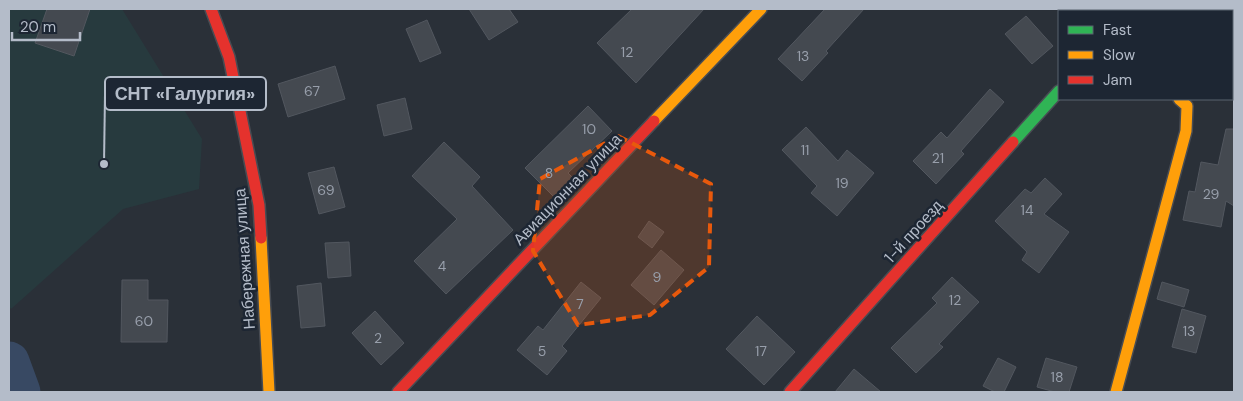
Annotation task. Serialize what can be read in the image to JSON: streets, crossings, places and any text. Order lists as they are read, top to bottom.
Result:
{
  "streets": {
    "street": ["Авиационная улица", "1-й проезд", "Набережная улица"]
  },
  "places": ["СНТ «Галургия»"],
  "house_numbers": [
    "12",
    "13",
    "67",
    "10",
    "11",
    "21",
    "8",
    "19",
    "69",
    "29",
    "14",
    "4",
    "9",
    "12",
    "7",
    "60",
    "13",
    "2",
    "5",
    "17",
    "18"
  ],
  "legend": ["Fast", "Slow", "Jam"],
  "scale_bar": "20 m"
}
